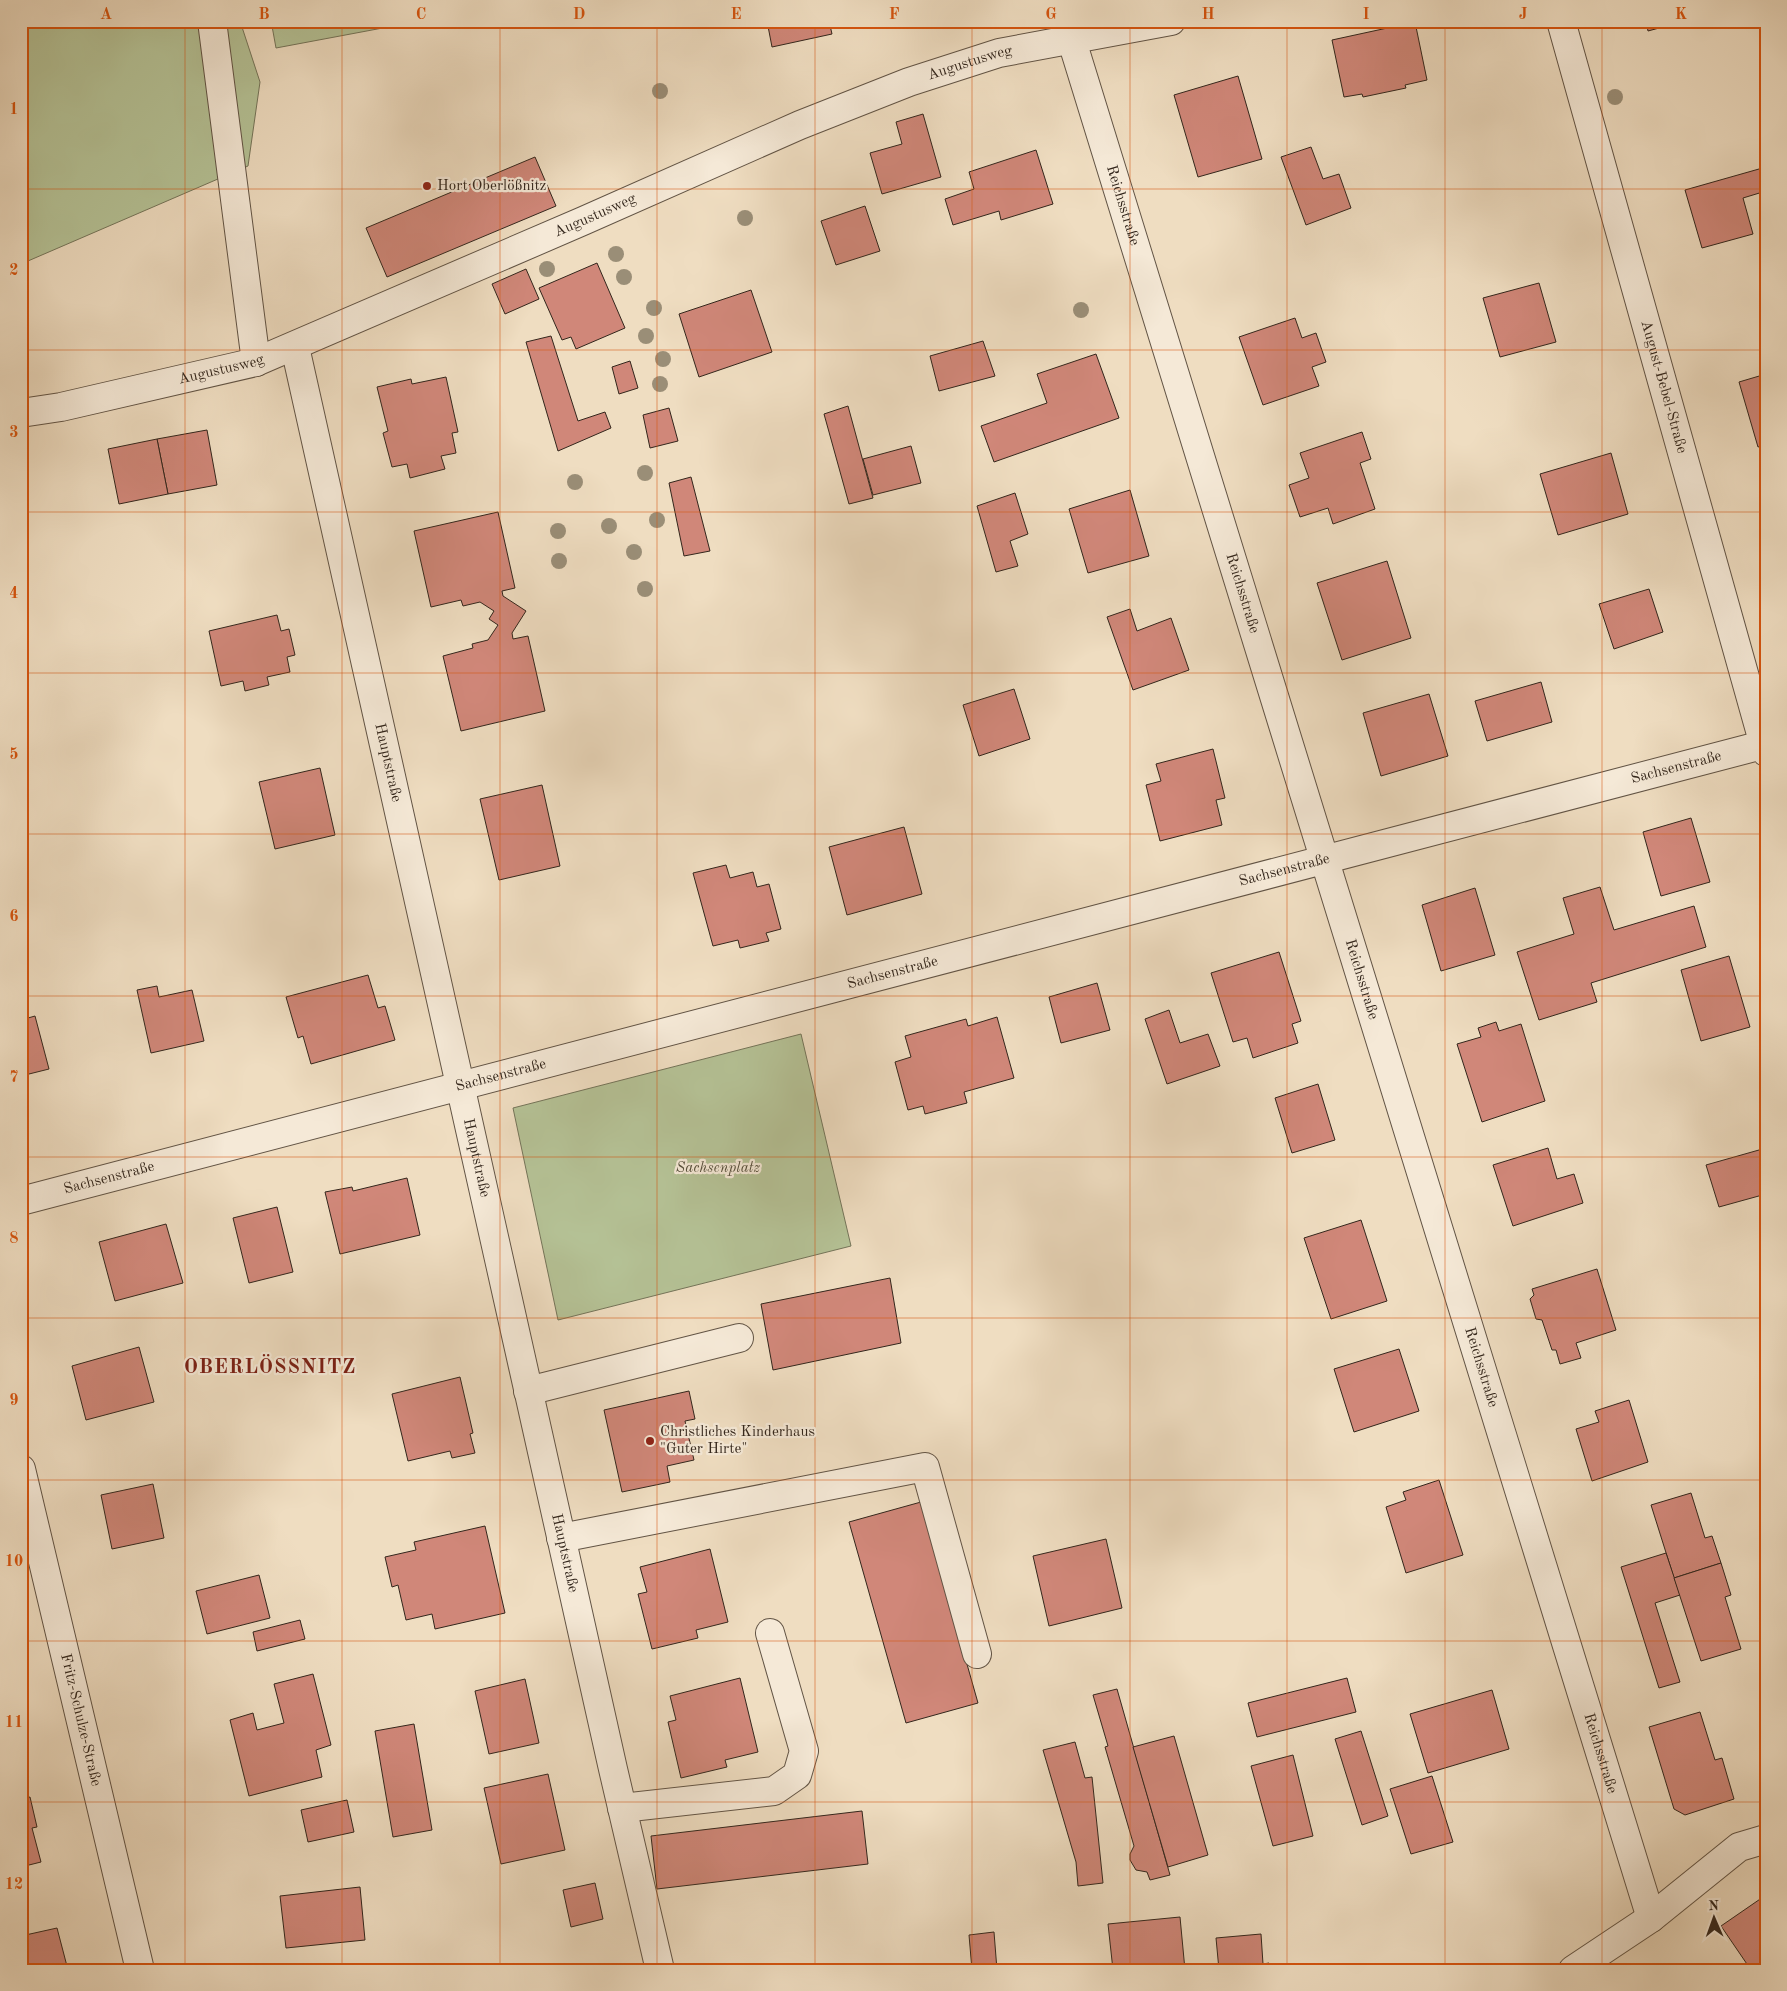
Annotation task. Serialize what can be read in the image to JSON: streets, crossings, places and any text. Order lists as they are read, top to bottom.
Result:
{
  "streets": {
    "street": [
      "Augustusweg",
      "Reichsstraße",
      "August-Bebel-Straße",
      "Hauptstraße",
      "Sachsenstraße",
      "Fritz-Schulze-Straße"
    ]
  },
  "crossings": [
    ["Augustusweg", "Reichsstraße"],
    ["Augustusweg", "Hauptstraße"],
    ["Reichsstraße", "Sachsenstraße"],
    ["August-Bebel-Straße", "Sachsenstraße"],
    ["Hauptstraße", "Sachsenstraße"]
  ],
  "districts": ["OBERLÖSSNITZ"],
  "parks": ["Sachsenplatz"],
  "places": ["Hort Oberlößnitz", "Christliches Kinderhaus \"Guter Hirte\""],
  "north": "top",
  "grid": {
    "columns": [
      "A",
      "B",
      "C",
      "D",
      "E",
      "F",
      "G",
      "H",
      "I",
      "J",
      "K"
    ],
    "rows": [
      "1",
      "2",
      "3",
      "4",
      "5",
      "6",
      "7",
      "8",
      "9",
      "10",
      "11",
      "12"
    ]
  }
}
